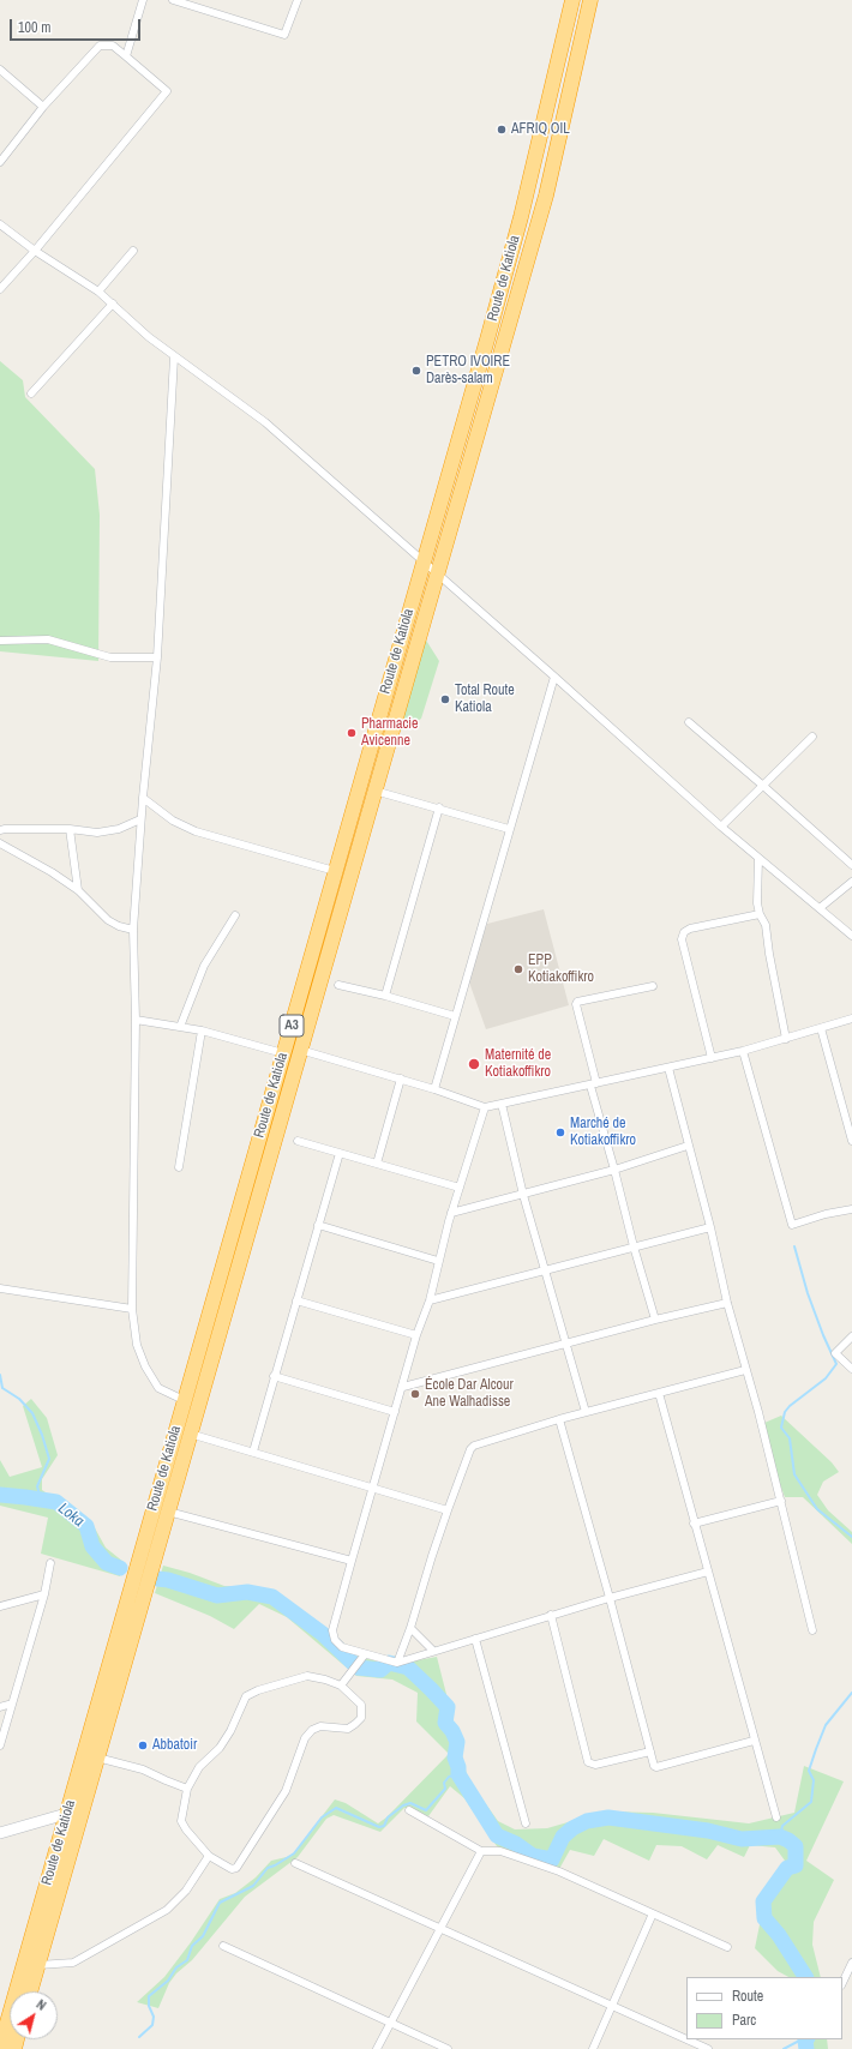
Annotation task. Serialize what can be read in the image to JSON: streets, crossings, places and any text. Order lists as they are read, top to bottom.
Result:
{
  "streets": {
    "highway": ["Route de Katiola", "A3"]
  },
  "water": ["Loka"],
  "places": [
    "AFRIQ OIL",
    "PETRO IVOIRE Darès-salam",
    "Total Route Katiola",
    "Pharmacie Avicenne",
    "EPP Kotiakoffikro",
    "Maternité de Kotiakoffikro",
    "Marché de Kotiakoffikro",
    "École Dar Alcour Ane Walhadisse",
    "Abbatoir"
  ],
  "legend": ["Route", "Parc"],
  "scale_bar": "100 m",
  "north": "top right"
}
